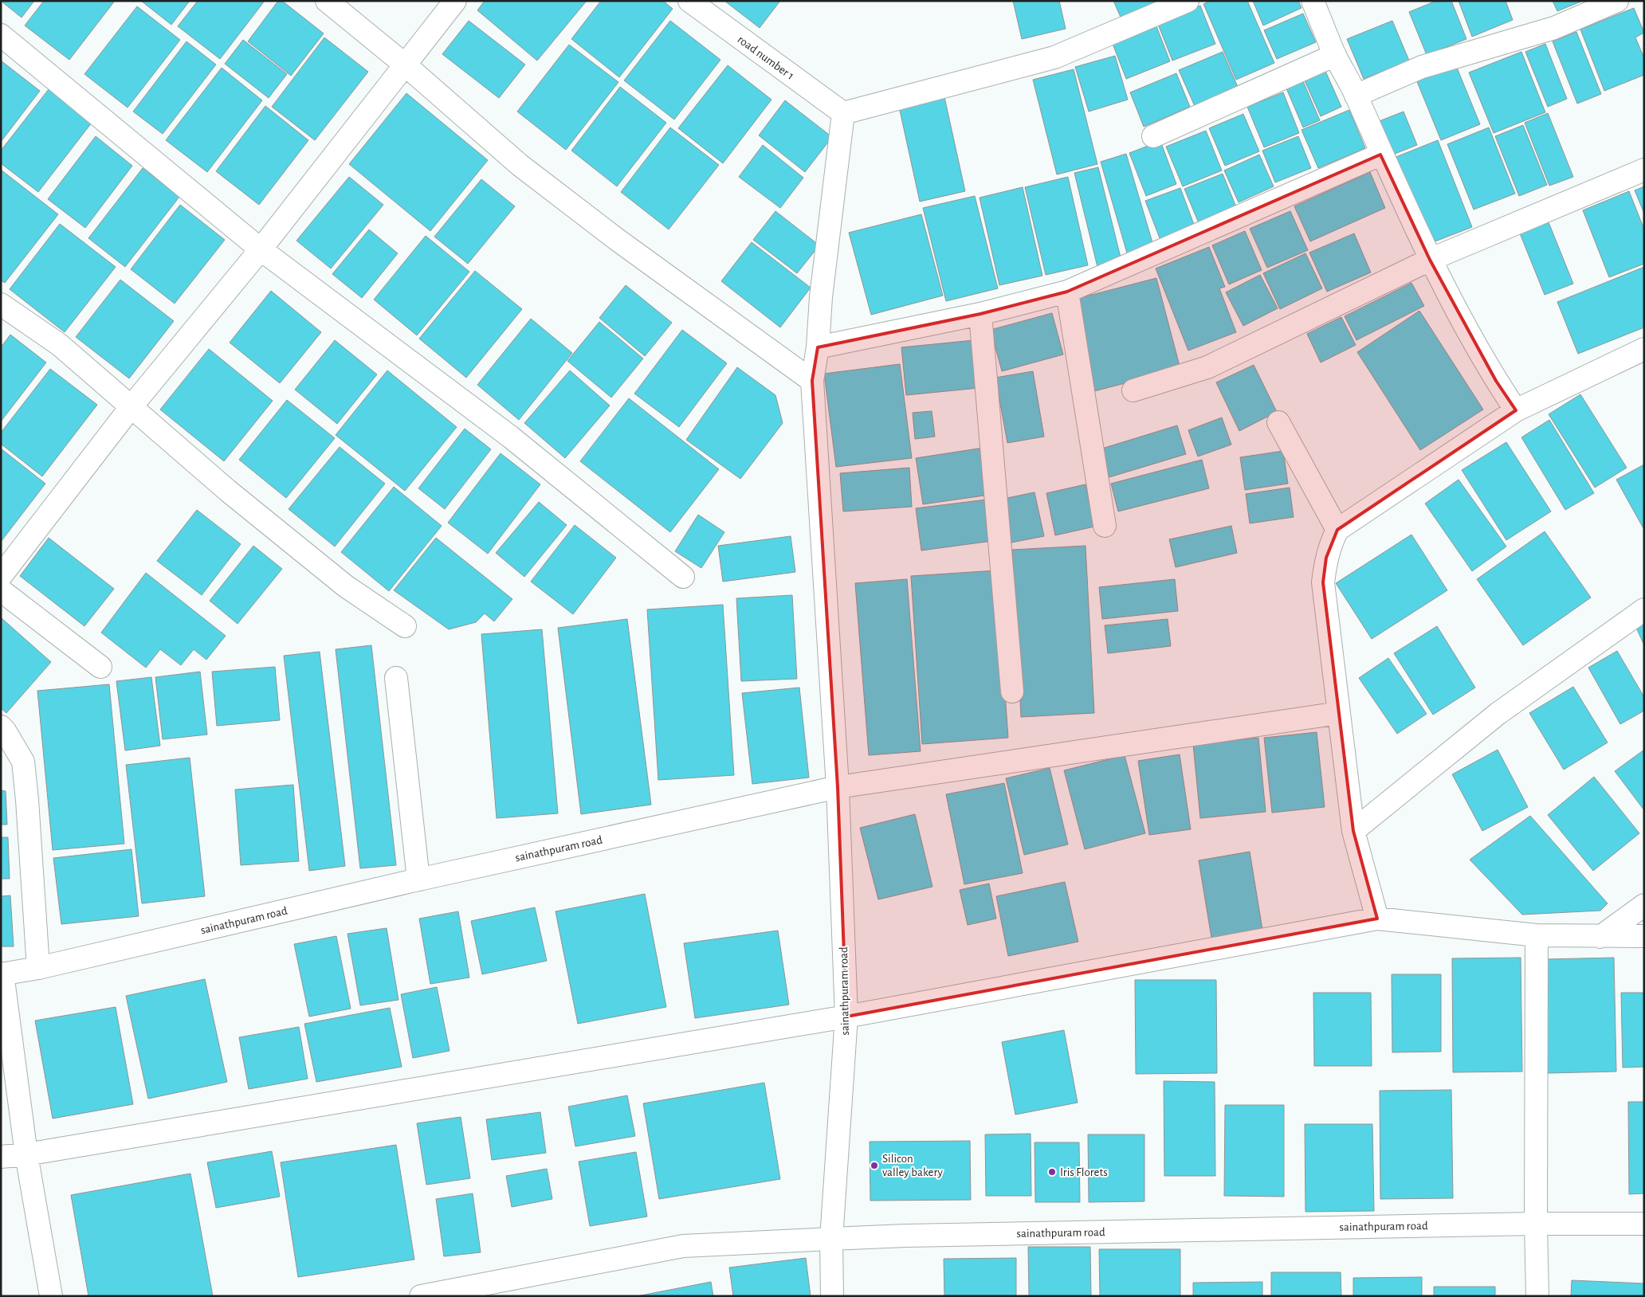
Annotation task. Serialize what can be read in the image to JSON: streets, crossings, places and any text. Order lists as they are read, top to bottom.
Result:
{
  "streets": {
    "street": ["road number 1", "sainathpuram road"]
  },
  "places": ["Silicon valley bakery", "Iris Florets"]
}
